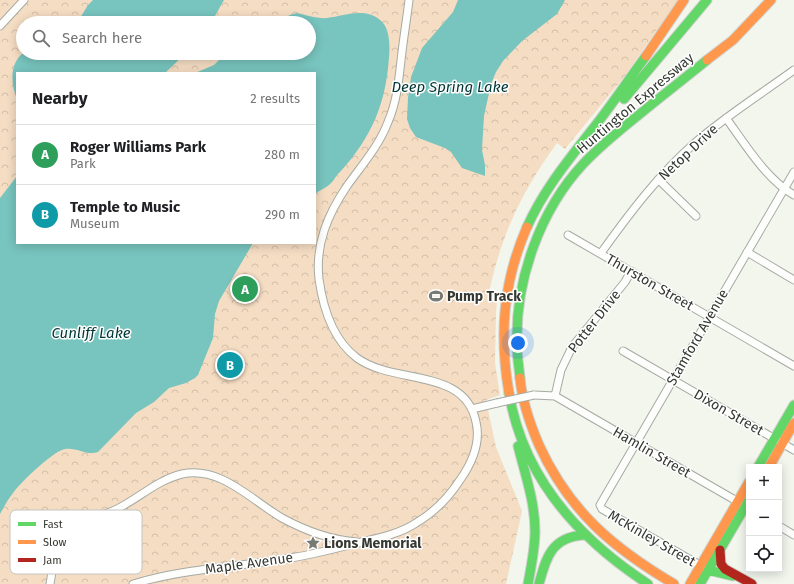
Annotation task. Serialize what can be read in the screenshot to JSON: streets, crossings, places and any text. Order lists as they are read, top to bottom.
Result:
{
  "streets": {
    "main road": ["Huntington Expressway"],
    "street": [
      "Netop Drive",
      "Thurston Street",
      "Potter Drive",
      "Stamford Avenue",
      "Dixon Street",
      "Hamlin Street",
      "McKinley Street",
      "Maple Avenue"
    ]
  },
  "crossings": [
    ["Netop Drive", "Thurston Street"],
    ["Thurston Street", "Potter Drive"],
    ["Thurston Street", "Stamford Avenue"],
    ["Potter Drive", "Hamlin Street"],
    ["Stamford Avenue", "Dixon Street"],
    ["Stamford Avenue", "Hamlin Street"],
    ["Stamford Avenue", "McKinley Street"]
  ],
  "water": ["Deep Spring Lake", "Cunliff Lake"],
  "places": {
    "sports": ["Pump Track"],
    "place": ["Lions Memorial"]
  },
  "legend": ["Fast", "Slow", "Jam"],
  "page": {
    "search": "Search here",
    "heading": ["Nearby", "2 results"],
    "list": [
      {
        "mark": "A",
        "name": "Roger Williams Park",
        "note": "Park",
        "value": "280 m"
      },
      {
        "mark": "B",
        "name": "Temple to Music",
        "note": "Museum",
        "value": "290 m"
      }
    ],
    "pins": ["A", "B"],
    "map_buttons": ["+", "−"]
  }
}
